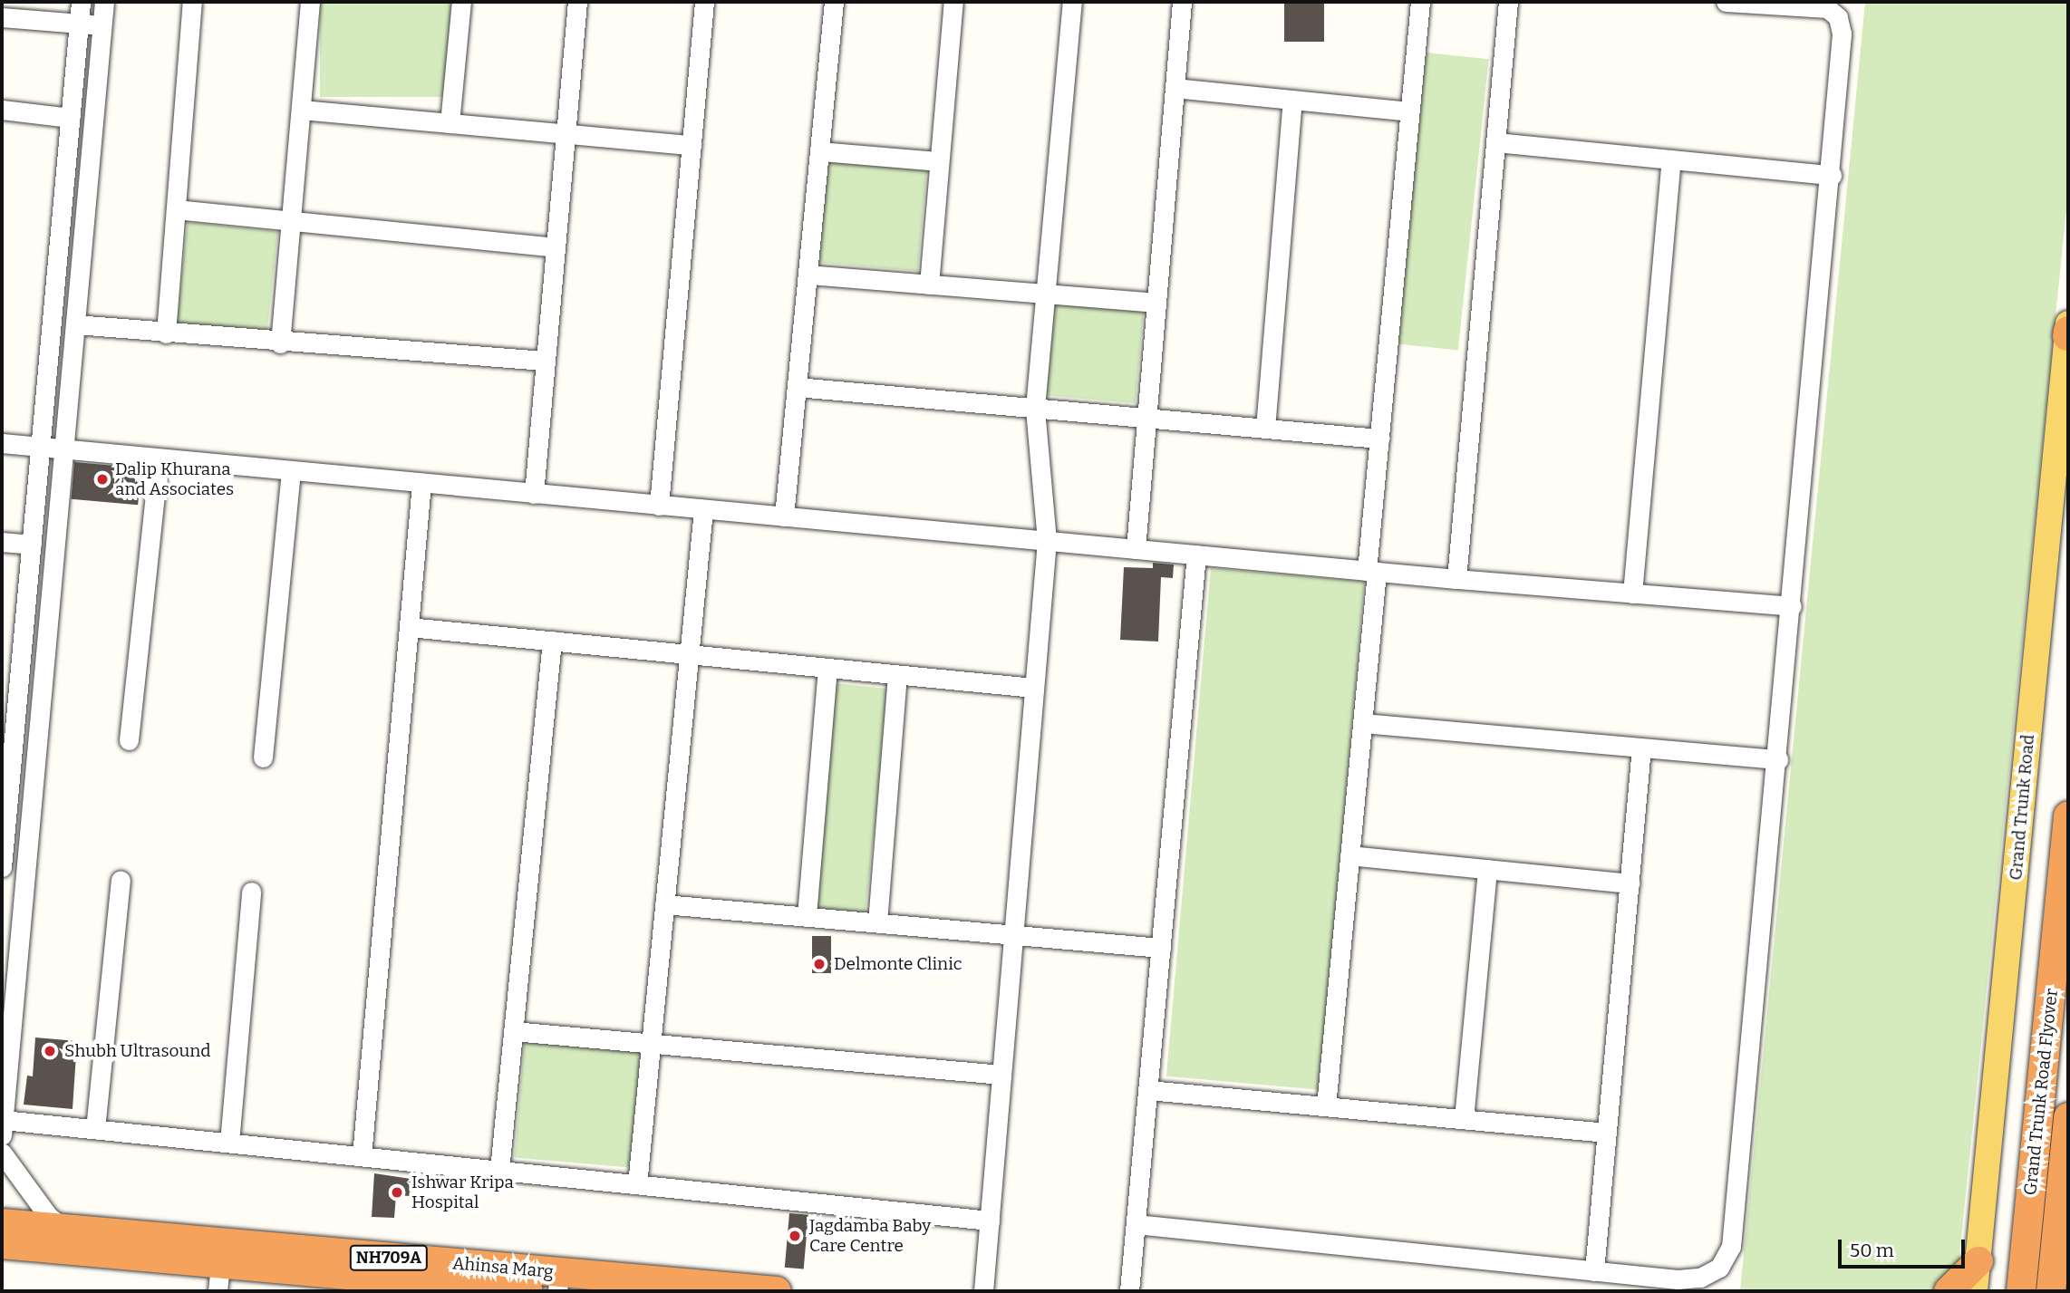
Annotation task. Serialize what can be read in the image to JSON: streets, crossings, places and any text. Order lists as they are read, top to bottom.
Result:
{
  "streets": {
    "highway": ["Grand Trunk Road Flyover", "NH709A", "Ahinsa Marg"],
    "main road": ["Grand Trunk Road"]
  },
  "places": [
    "Dalip Khurana and Associates",
    "Delmonte Clinic",
    "Shubh Ultrasound",
    "Ishwar Kripa Hospital",
    "Jagdamba Baby Care Centre"
  ],
  "scale_bar": "50 m"
}
